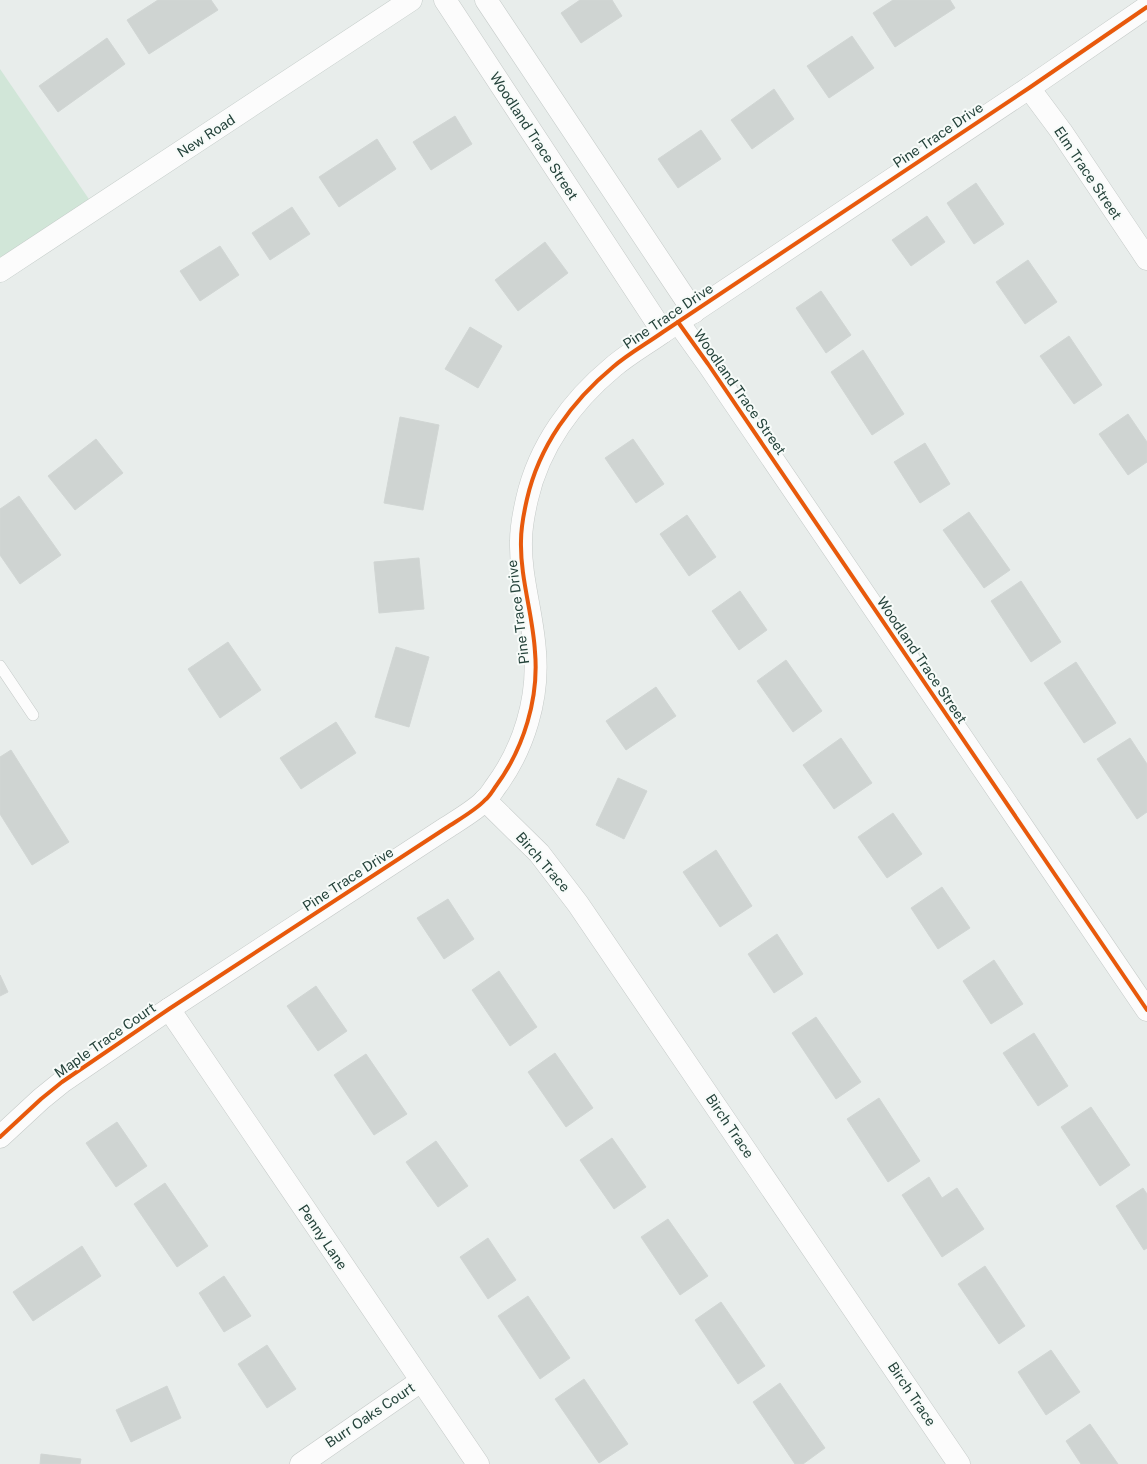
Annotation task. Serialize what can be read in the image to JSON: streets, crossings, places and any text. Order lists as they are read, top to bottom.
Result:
{
  "streets": {
    "street": [
      "Pine Trace Drive",
      "New Road",
      "Woodland Trace Street",
      "Elm Trace Street",
      "Birch Trace",
      "Maple Trace Court",
      "Penny Lane",
      "Burr Oaks Court"
    ]
  },
  "crossings": [
    ["Pine Trace Drive", "Woodland Trace Street"],
    ["Pine Trace Drive", "Elm Trace Street"],
    ["Pine Trace Drive", "Birch Trace"],
    ["Pine Trace Drive", "Maple Trace Court"],
    ["Pine Trace Drive", "Penny Lane"],
    ["Maple Trace Court", "Penny Lane"],
    ["Penny Lane", "Burr Oaks Court"]
  ]
}
